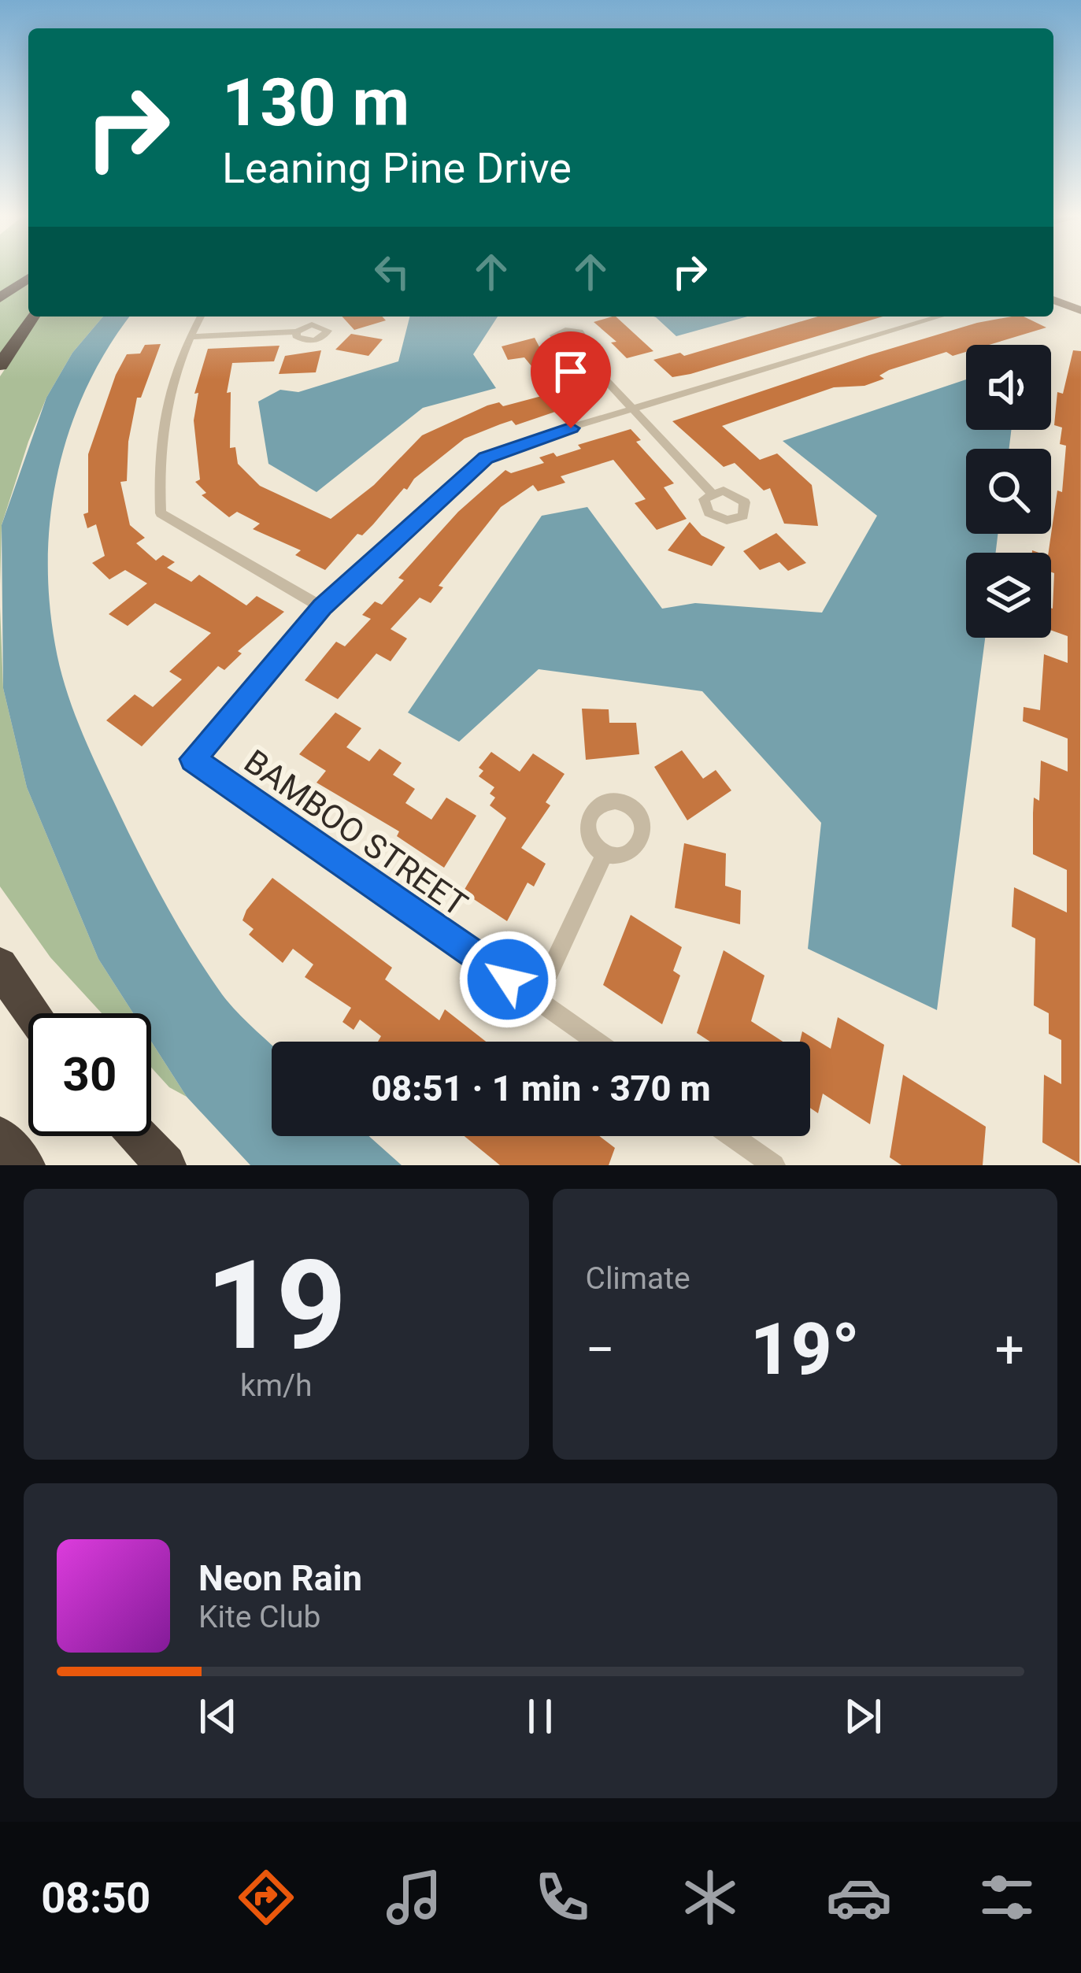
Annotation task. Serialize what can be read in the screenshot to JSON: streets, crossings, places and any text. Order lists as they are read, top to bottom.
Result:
{
  "streets": {
    "street": ["BAMBOO STREET"]
  },
  "page": {
    "turn": ["130 m", "Leaning Pine Drive"],
    "limit": "30",
    "trip": "08:51 · 1 min · 370 m",
    "tile": [
      ["19", "km/h"],
      "Climate"
    ],
    "heat": ["−", "19°", "+"],
    "song": ["Neon Rain", "Kite Club"],
    "tabs": "08:50"
  }
}
